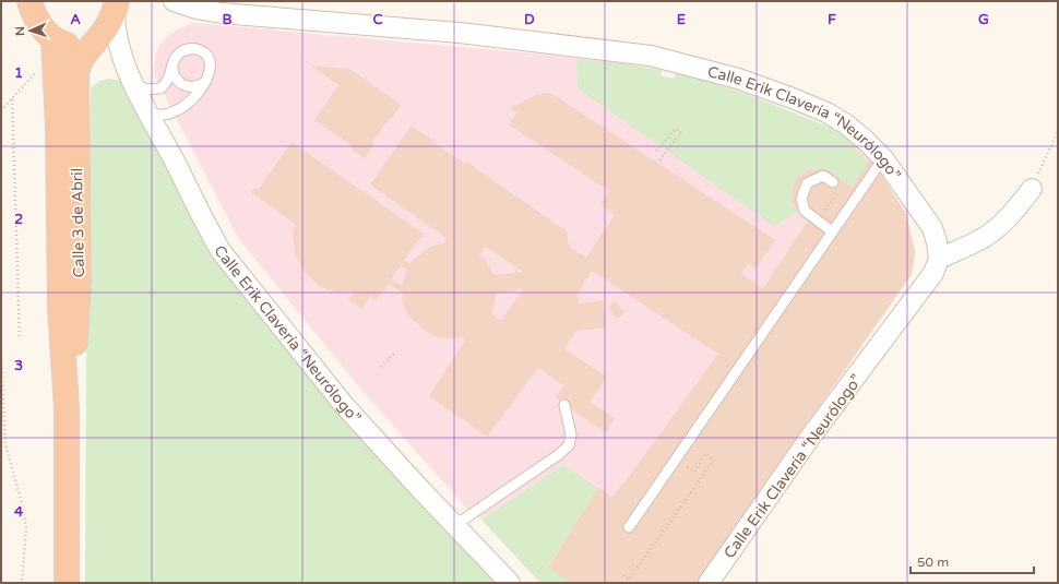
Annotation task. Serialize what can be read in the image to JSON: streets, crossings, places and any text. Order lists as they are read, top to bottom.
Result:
{
  "streets": {
    "highway": ["Calle 3 de Abril"],
    "street": ["Calle Erik Clavería “Neurólogo”"]
  },
  "crossings": [
    ["Calle Erik Clavería “Neurólogo”", "Calle 3 de Abril"]
  ],
  "scale_bar": "50 m",
  "north": "left",
  "grid": {
    "columns": [
      "A",
      "B",
      "C",
      "D",
      "E",
      "F",
      "G"
    ],
    "rows": [
      "1",
      "2",
      "3",
      "4"
    ]
  }
}
